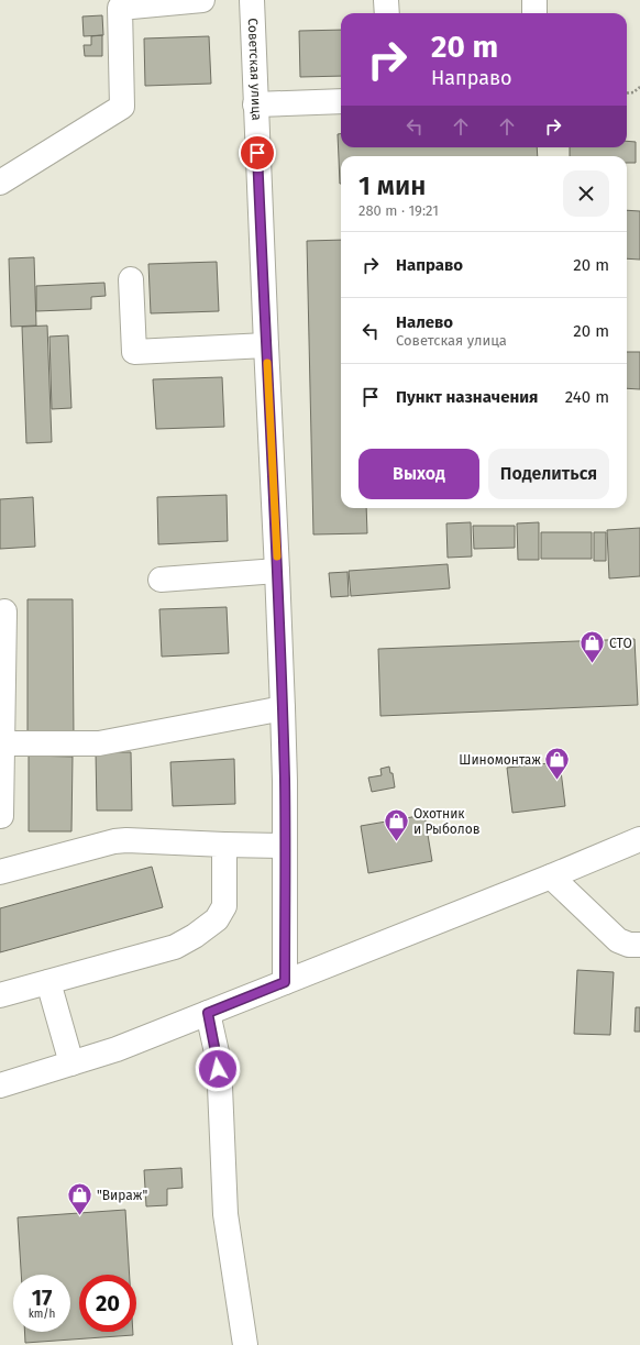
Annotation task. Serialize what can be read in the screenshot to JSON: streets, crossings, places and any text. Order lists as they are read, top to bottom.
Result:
{
  "streets": {
    "street": ["Советская улица"]
  },
  "places": {
    "shop": [
      "СТО",
      "Шиномонтаж",
      "Охотник и Рыболов",
      "\"Вираж\""
    ]
  },
  "page": {
    "turn": ["20 m", "Направо"],
    "heading": ["1 мин", "280 m · 19:21"],
    "list": [
      {
        "name": "Направо",
        "value": "20 m"
      },
      {
        "name": "Налево",
        "note": "Советская улица",
        "value": "20 m"
      },
      {
        "name": "Пункт назначения",
        "value": "240 m"
      }
    ],
    "buttons": ["Выход", "Поделиться"],
    "speed": "17 km/h",
    "limit": "20"
  }
}
